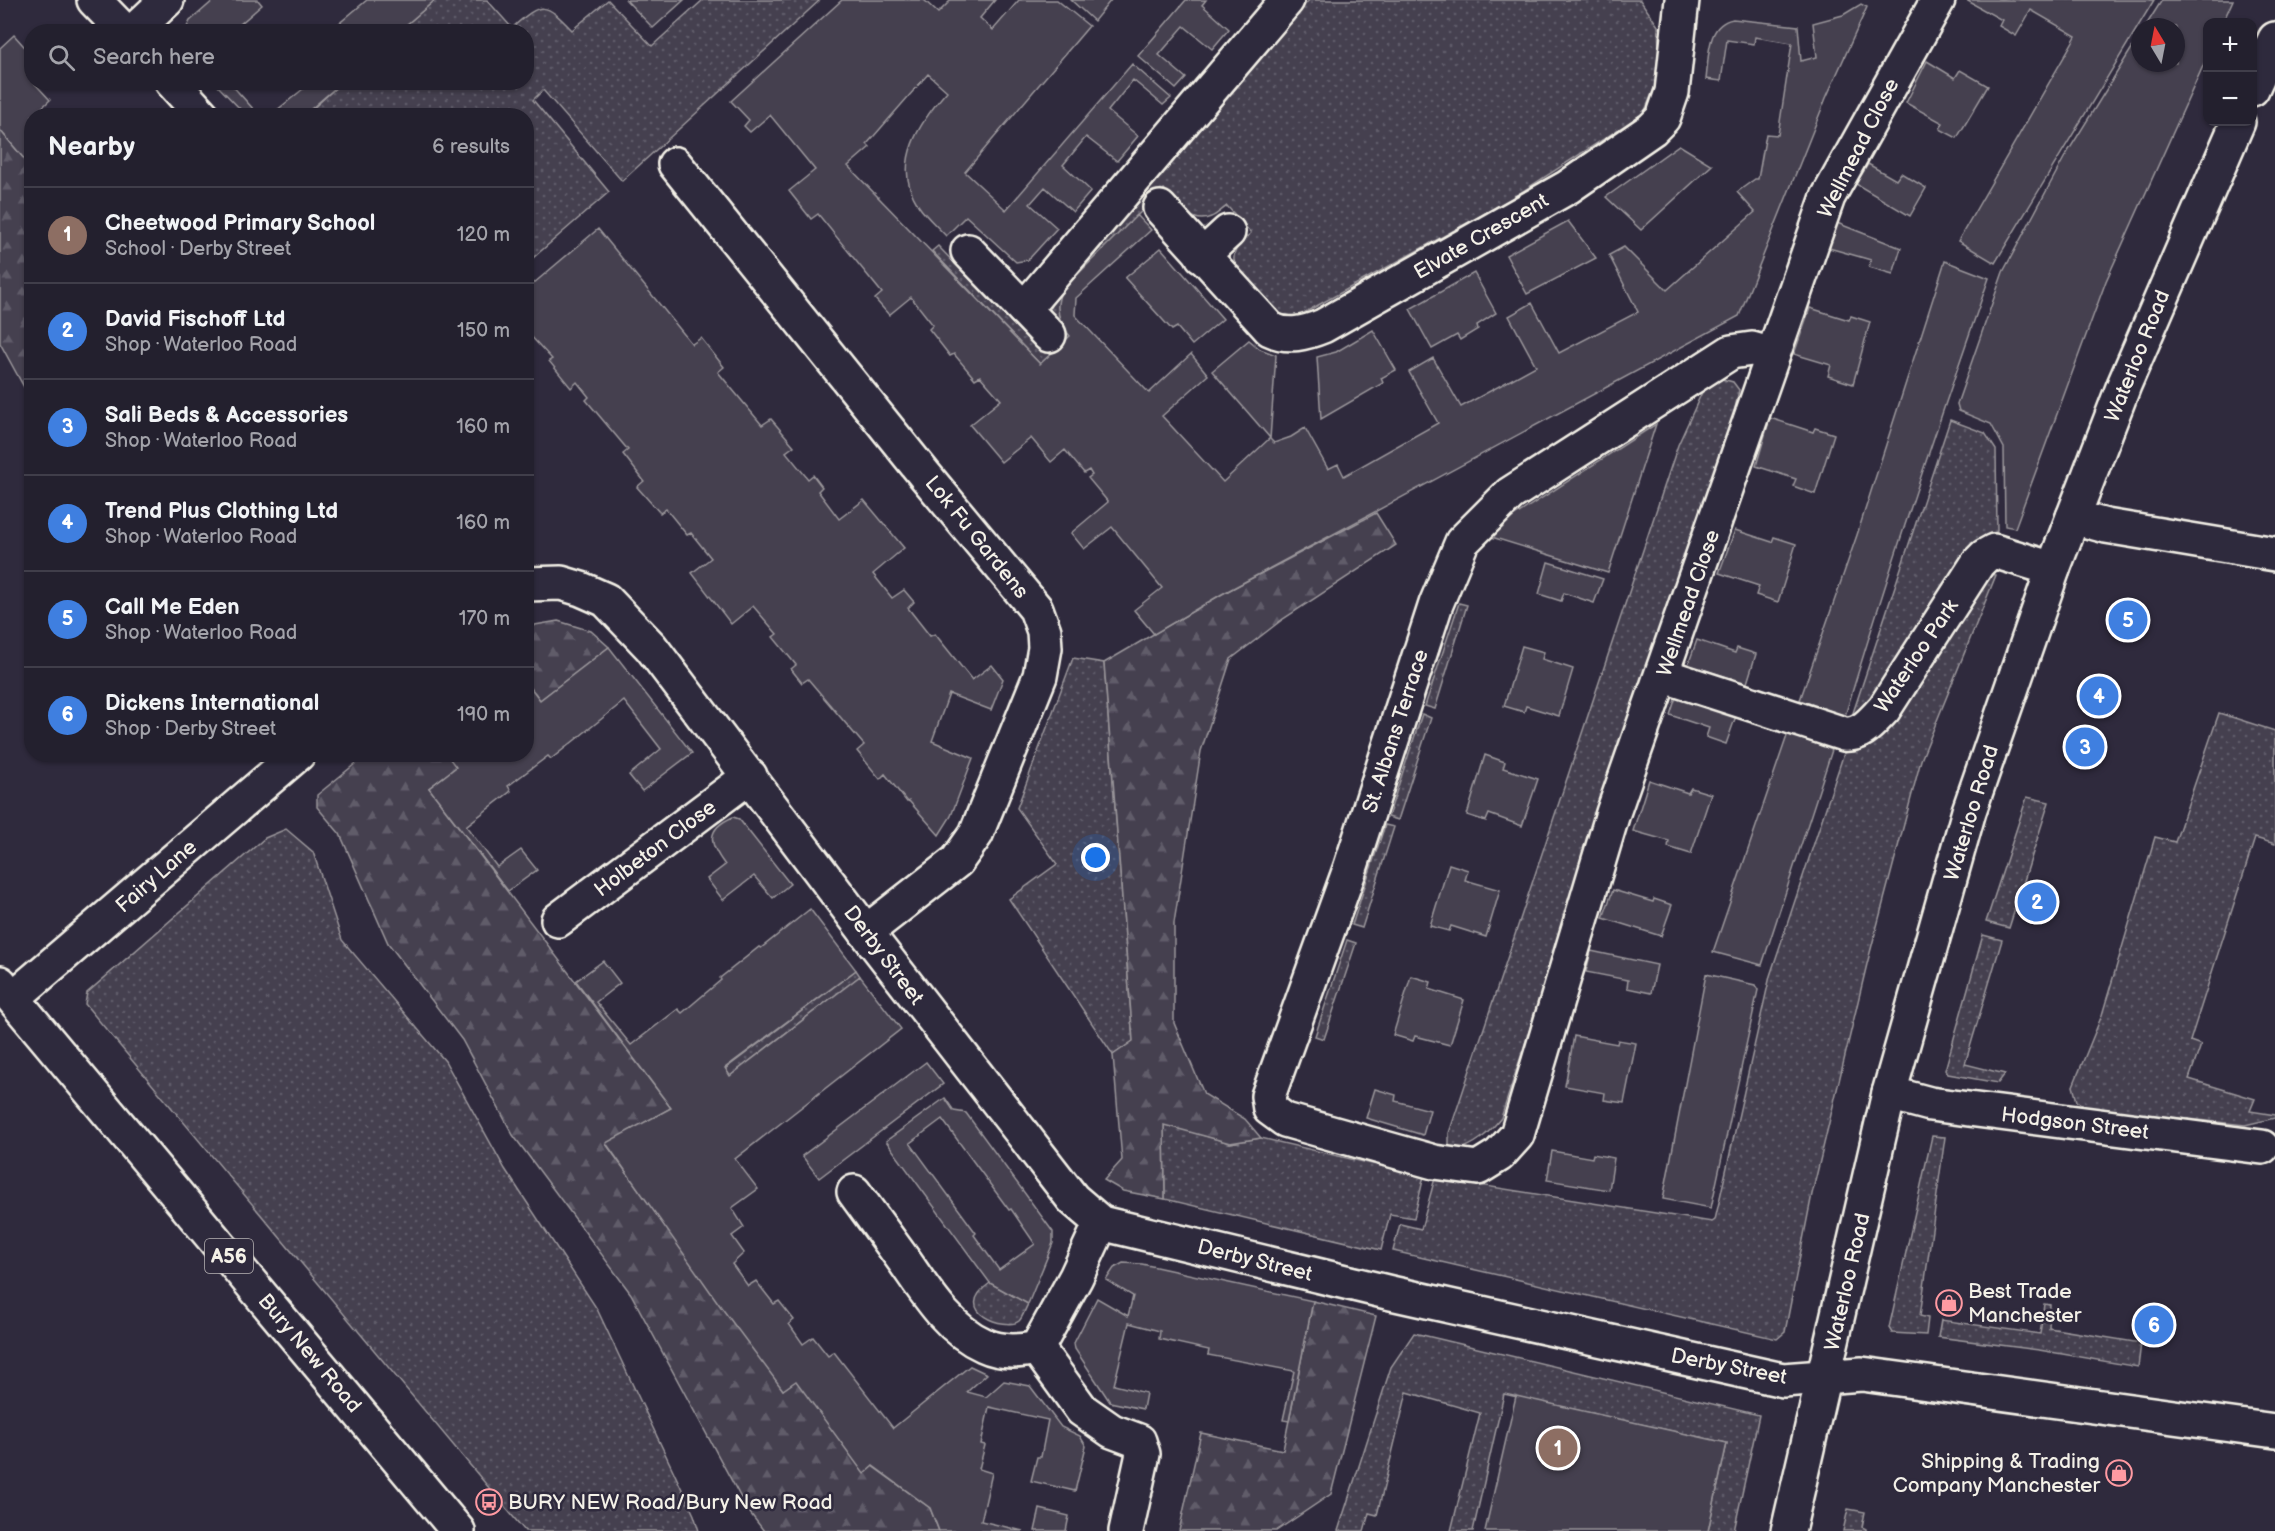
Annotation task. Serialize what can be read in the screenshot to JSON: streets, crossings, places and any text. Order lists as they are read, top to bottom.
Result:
{
  "streets": {
    "main road": [
      "Wellmead Close",
      "Elvate Crescent",
      "Waterloo Road",
      "Lok Fu Gardens",
      "Waterloo Park",
      "St. Albans Terrace",
      "Holbeton Close",
      "Fairy Lane",
      "Derby Street",
      "Hodgson Street",
      "A56",
      "Bury New Road"
    ]
  },
  "crossings": [
    ["Wellmead Close", "Waterloo Park"],
    ["Wellmead Close", "St. Albans Terrace"],
    ["Waterloo Road", "Waterloo Park"],
    ["Waterloo Road", "Derby Street"],
    ["Waterloo Road", "Hodgson Street"],
    ["Lok Fu Gardens", "Derby Street"],
    ["Holbeton Close", "Derby Street"],
    ["Fairy Lane", "Bury New Road"]
  ],
  "places": {
    "shop": ["Best Trade Manchester", "Shipping & Trading Company Manchester"],
    "bus stop": ["BURY NEW Road/Bury New Road"]
  },
  "north": "top",
  "page": {
    "map_buttons": ["+", "−"],
    "search": "Search here",
    "heading": ["Nearby", "6 results"],
    "list": [
      {
        "mark": "1",
        "name": "Cheetwood Primary School",
        "note": "School · Derby Street",
        "value": "120 m"
      },
      {
        "mark": "2",
        "name": "David Fischoff Ltd",
        "note": "Shop · Waterloo Road",
        "value": "150 m"
      },
      {
        "mark": "3",
        "name": "Sali Beds & Accessories",
        "note": "Shop · Waterloo Road",
        "value": "160 m"
      },
      {
        "mark": "4",
        "name": "Trend Plus Clothing Ltd",
        "note": "Shop · Waterloo Road",
        "value": "160 m"
      },
      {
        "mark": "5",
        "name": "Call Me Eden",
        "note": "Shop · Waterloo Road",
        "value": "170 m"
      },
      {
        "mark": "6",
        "name": "Dickens International",
        "note": "Shop · Derby Street",
        "value": "190 m"
      }
    ],
    "pins": [
      "5",
      "4",
      "3",
      "2",
      "6",
      "1"
    ]
  }
}
